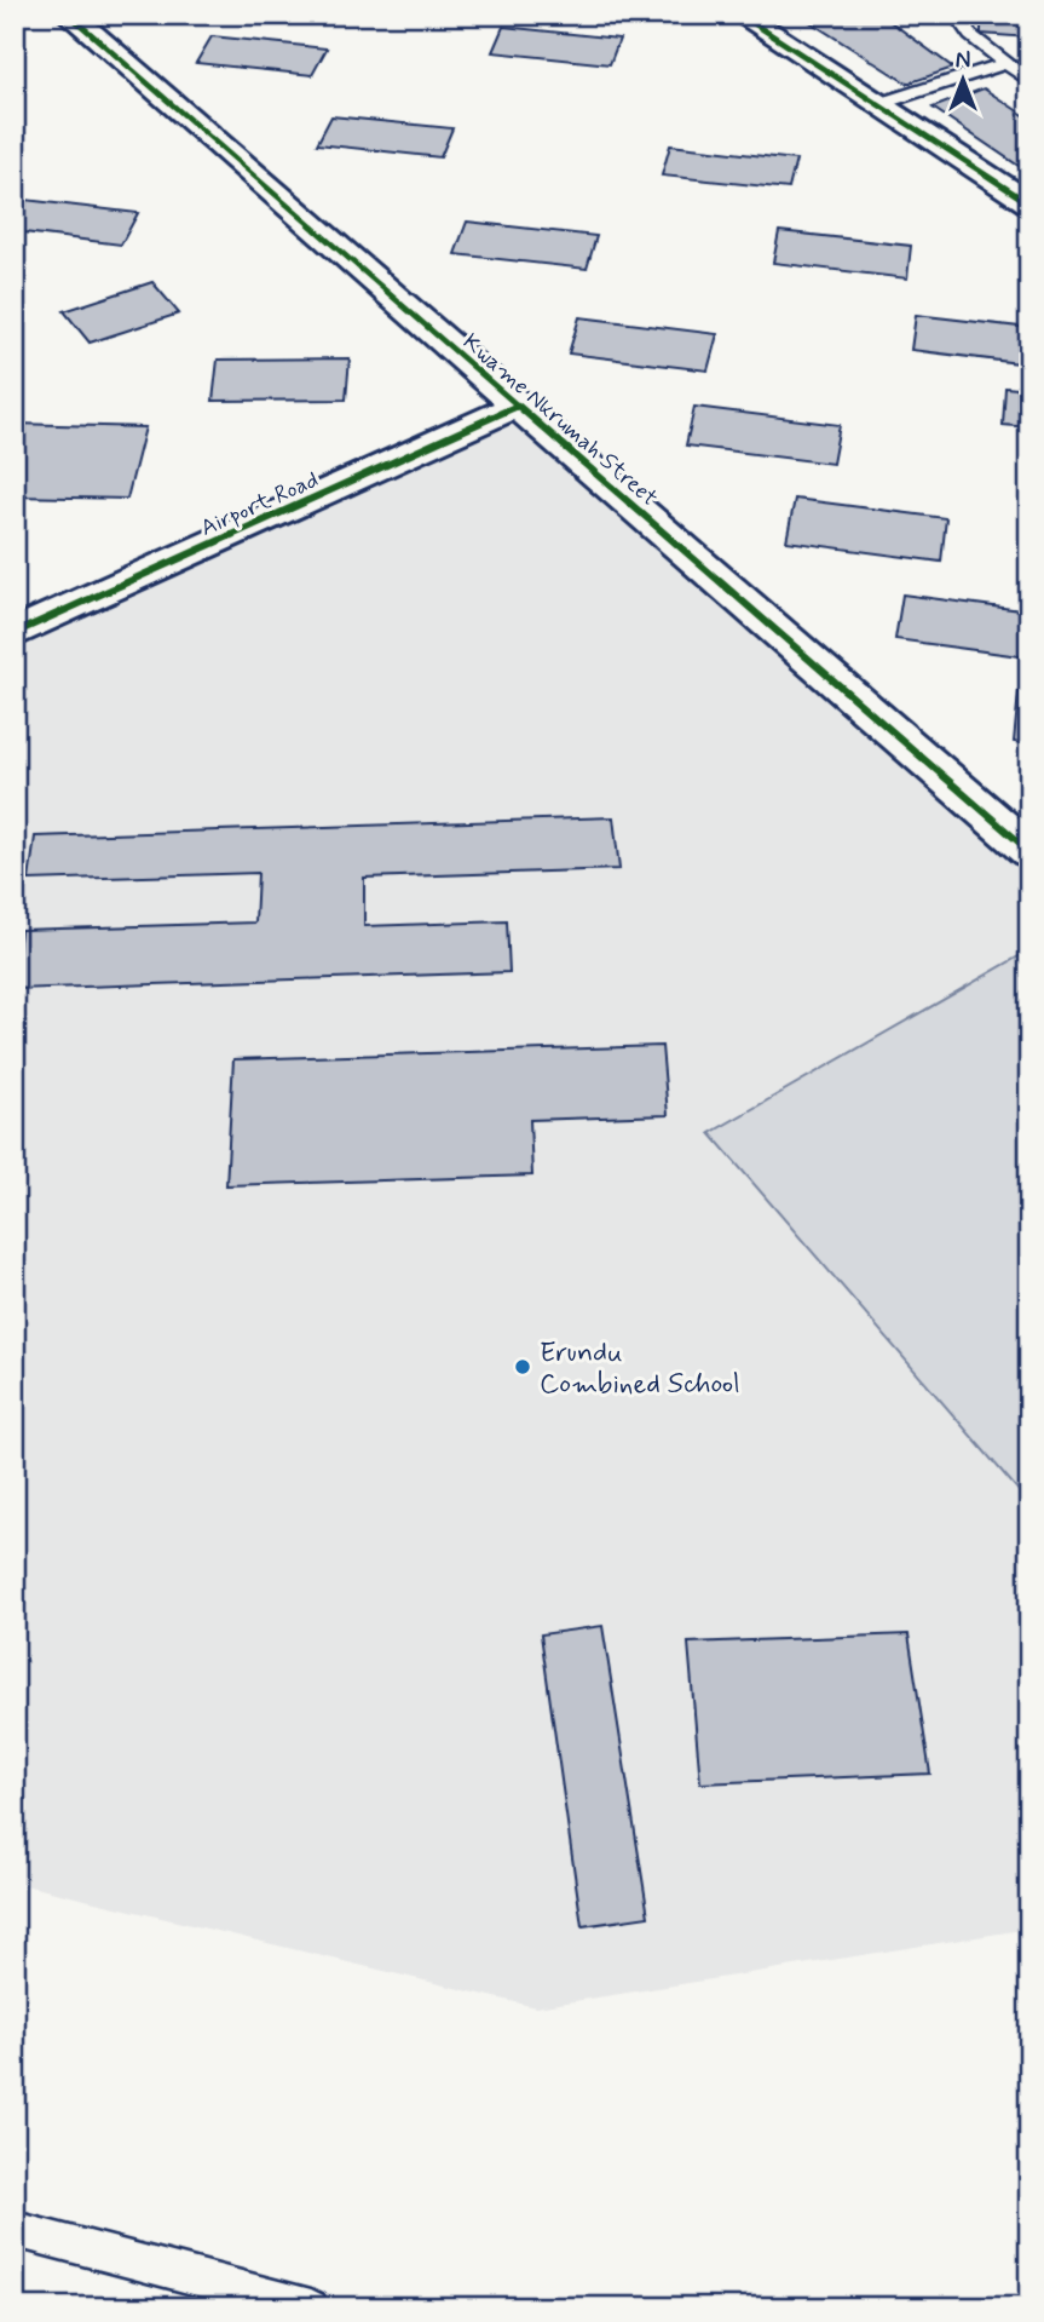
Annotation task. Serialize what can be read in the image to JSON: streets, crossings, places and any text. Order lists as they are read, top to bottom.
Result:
{
  "streets": {
    "street": ["Kwame Nkrumah Street", "Airport Road"]
  },
  "crossings": [
    ["Kwame Nkrumah Street", "Airport Road"]
  ],
  "places": ["Erundu Combined School"],
  "north": "top"
}
